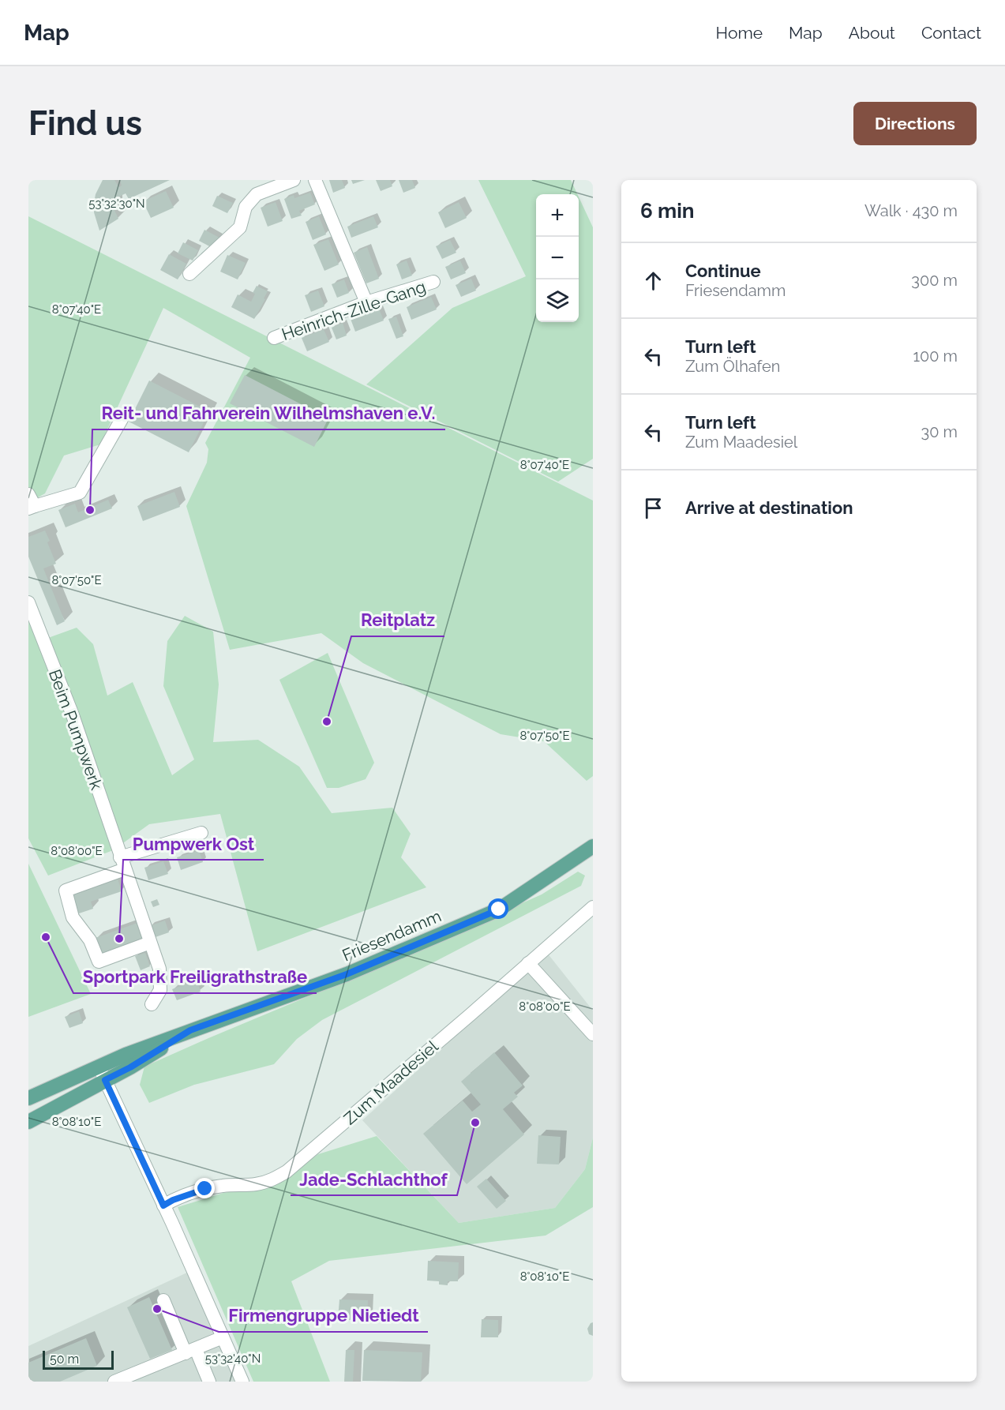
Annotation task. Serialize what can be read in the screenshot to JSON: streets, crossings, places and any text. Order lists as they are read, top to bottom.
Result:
{
  "streets": {
    "main road": ["Friesendamm"],
    "street": ["Heinrich-Zille-Gang", "Beim Pumpwerk", "Zum Maadesiel"]
  },
  "places": [
    "Reit- und Fahrverein Wilhelmshaven e.V.",
    "Reitplatz",
    "Sportpark Freiligrathstraße",
    "Pumpwerk Ost",
    "Jade-Schlachthof",
    "Firmengruppe Nietiedt"
  ],
  "scale_bar": "50 m",
  "page": {
    "header": "Map",
    "nav": [
      "Home",
      "Map",
      "About",
      "Contact"
    ],
    "buttons": "Directions",
    "title": "Find us",
    "heading": ["6 min", "Walk · 430 m"],
    "map_buttons": ["+", "−"],
    "list": [
      ["Continue", "Friesendamm", "300 m"],
      ["Turn left", "Zum Ölhafen", "100 m"],
      ["Turn left", "Zum Maadesiel", "30 m"],
      "Arrive at destination"
    ],
    "scale": "50 m"
  },
  "coordinates": [
    "53°32'30\"N",
    "8°07'40\"E",
    "8°07'50\"E",
    "8°08'00\"E",
    "8°08'10\"E",
    "53°32'40\"N"
  ]
}
